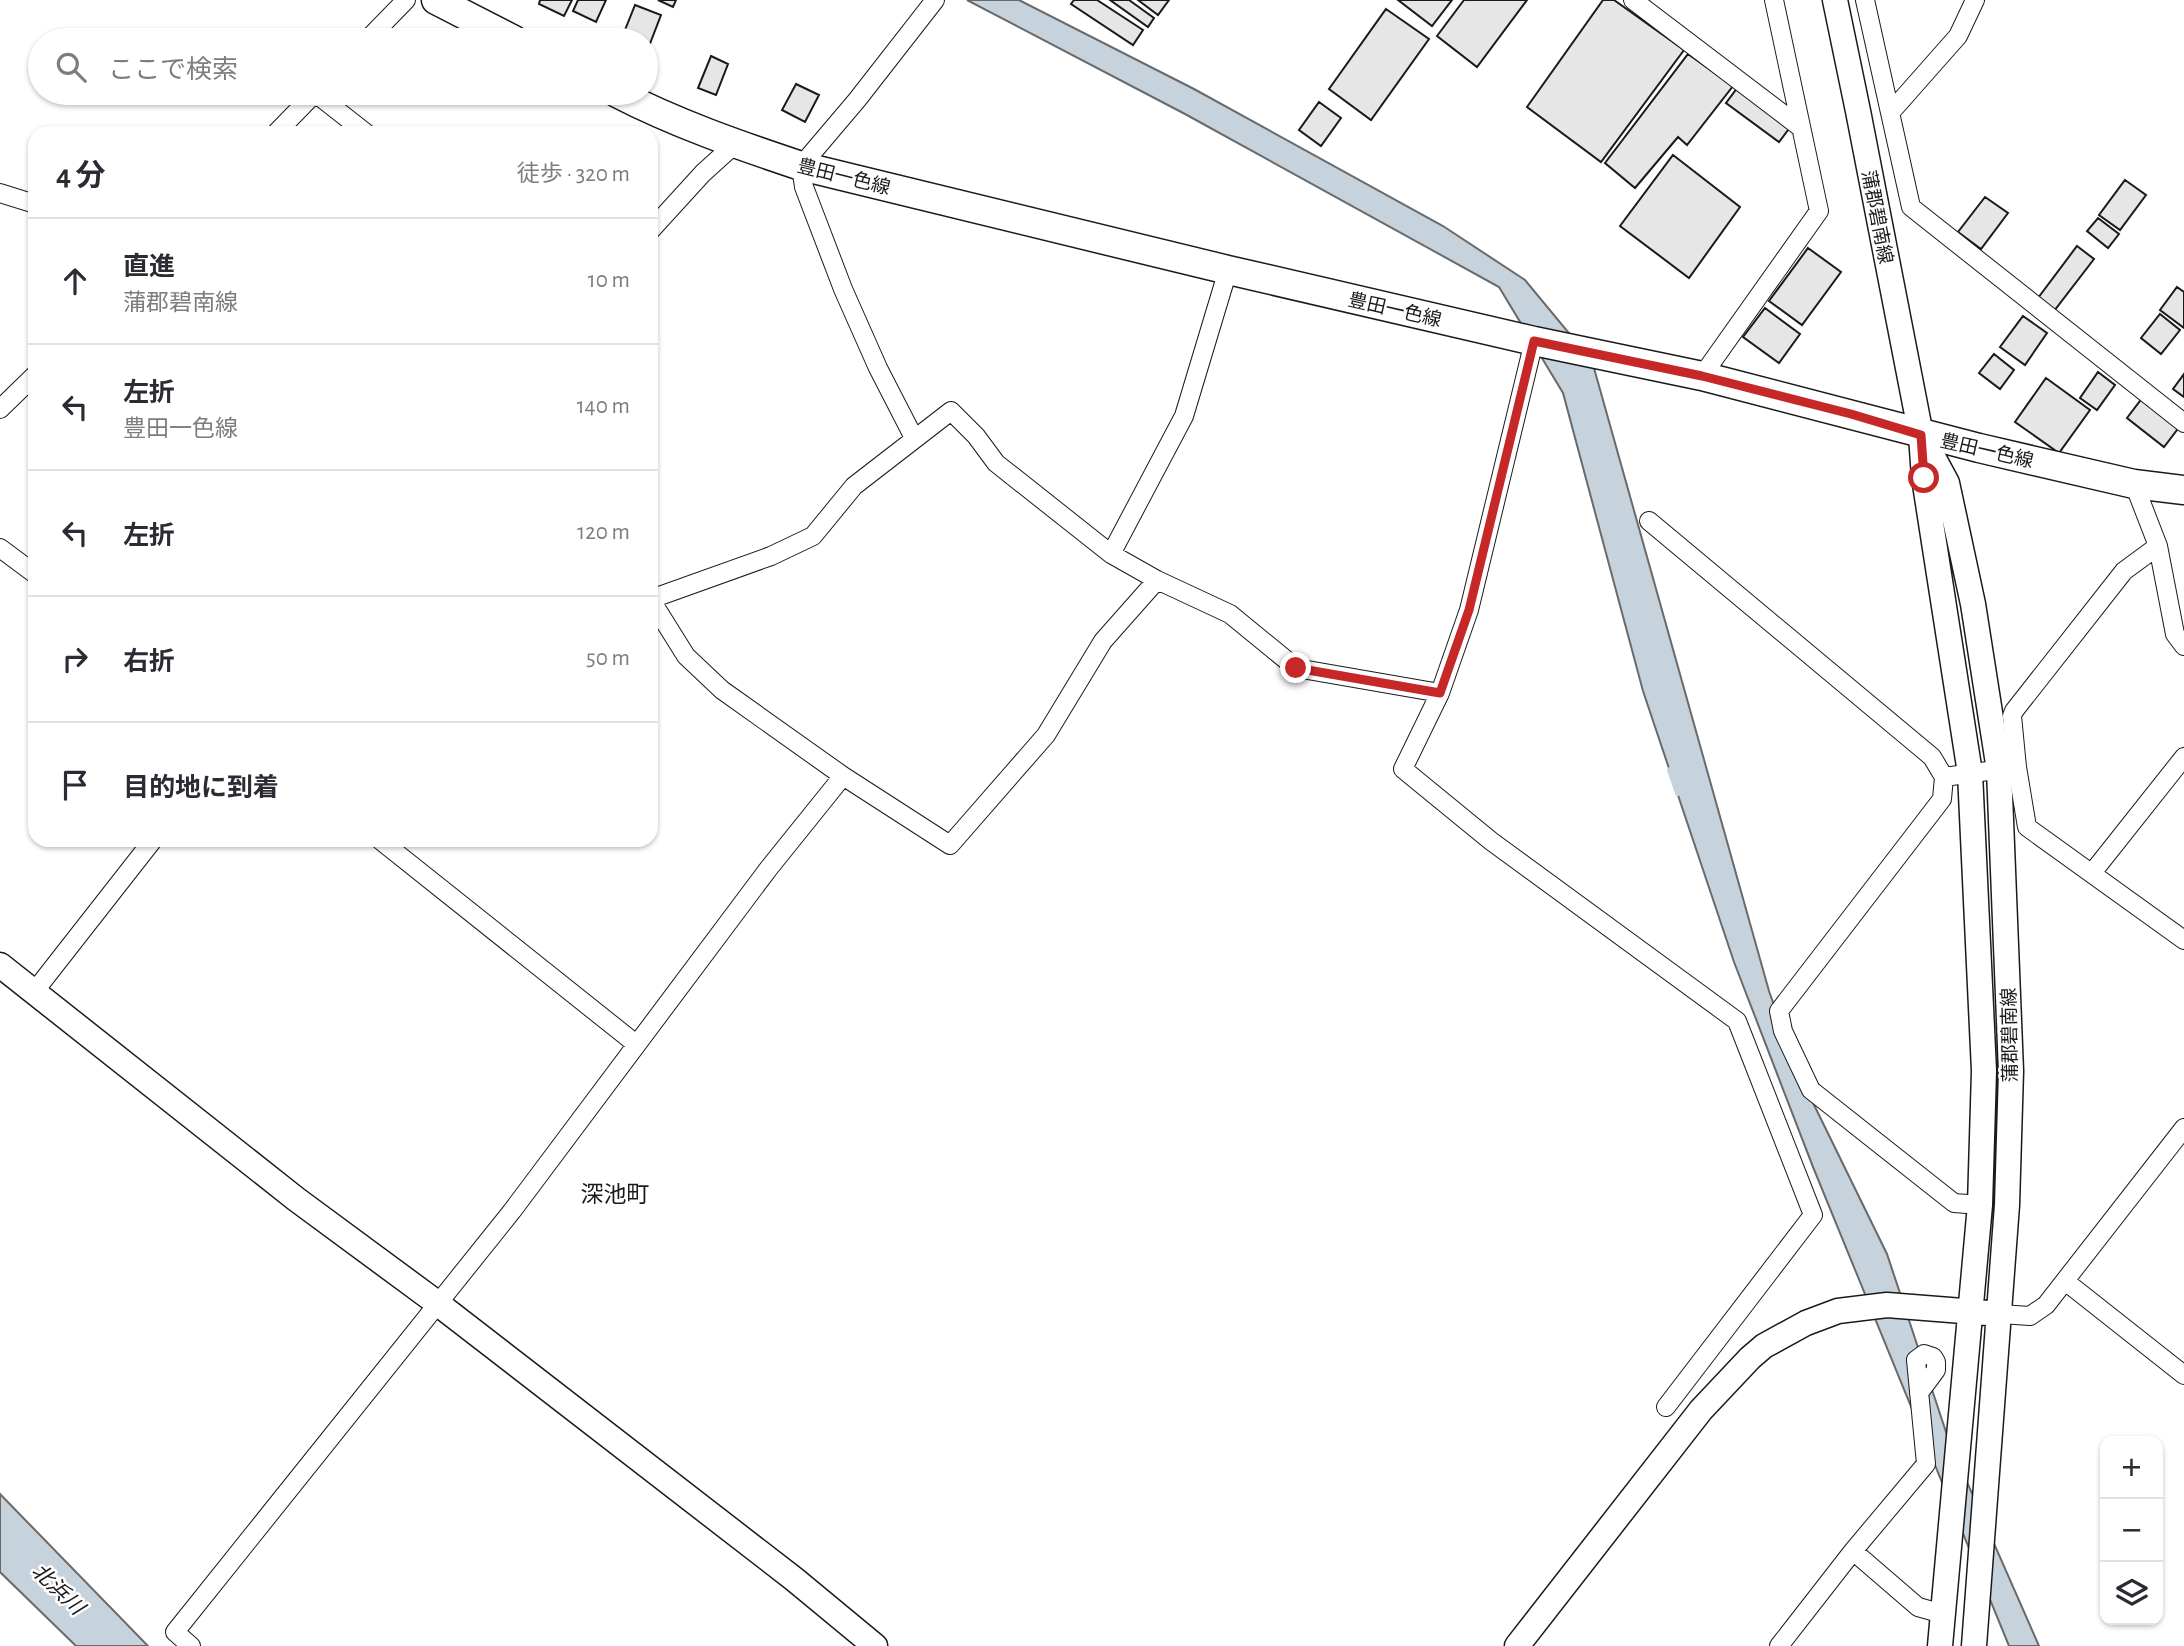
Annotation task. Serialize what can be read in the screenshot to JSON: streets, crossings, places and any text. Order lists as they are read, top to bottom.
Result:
{
  "streets": {
    "main road": ["豊田一色線", "蒲郡碧南線"]
  },
  "crossings": [
    ["豊田一色線", "蒲郡碧南線"]
  ],
  "districts": ["深池町"],
  "water": ["北浜川"],
  "page": {
    "search": "ここで検索",
    "heading": ["4 分", "徒歩 · 320 m"],
    "list": [
      ["直進", "蒲郡碧南線", "10 m"],
      ["左折", "豊田一色線", "140 m"],
      ["左折", "120 m"],
      ["右折", "50 m"],
      "目的地に到着"
    ],
    "map_buttons": ["+", "−"]
  }
}
